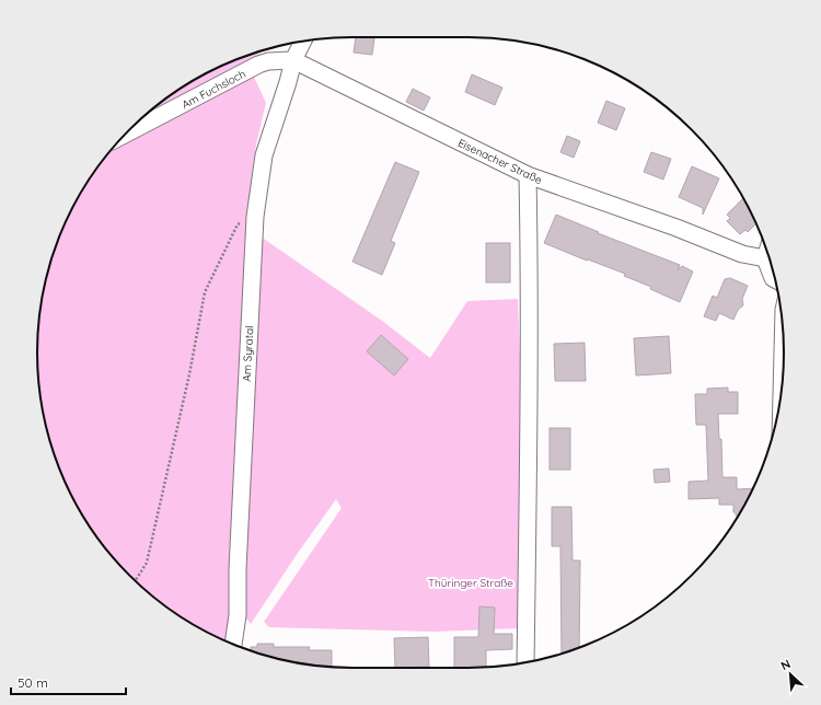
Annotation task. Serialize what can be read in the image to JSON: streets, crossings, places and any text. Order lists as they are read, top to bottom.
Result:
{
  "streets": {
    "street": ["Am Fuchsloch", "Eisenacher Straße", "Am Syratal"]
  },
  "crossings": [
    ["Am Fuchsloch", "Eisenacher Straße"],
    ["Am Fuchsloch", "Am Syratal"],
    ["Eisenacher Straße", "Am Syratal"]
  ],
  "parks": ["Thüringer Straße"],
  "scale_bar": "50 m",
  "north": "top left"
}
